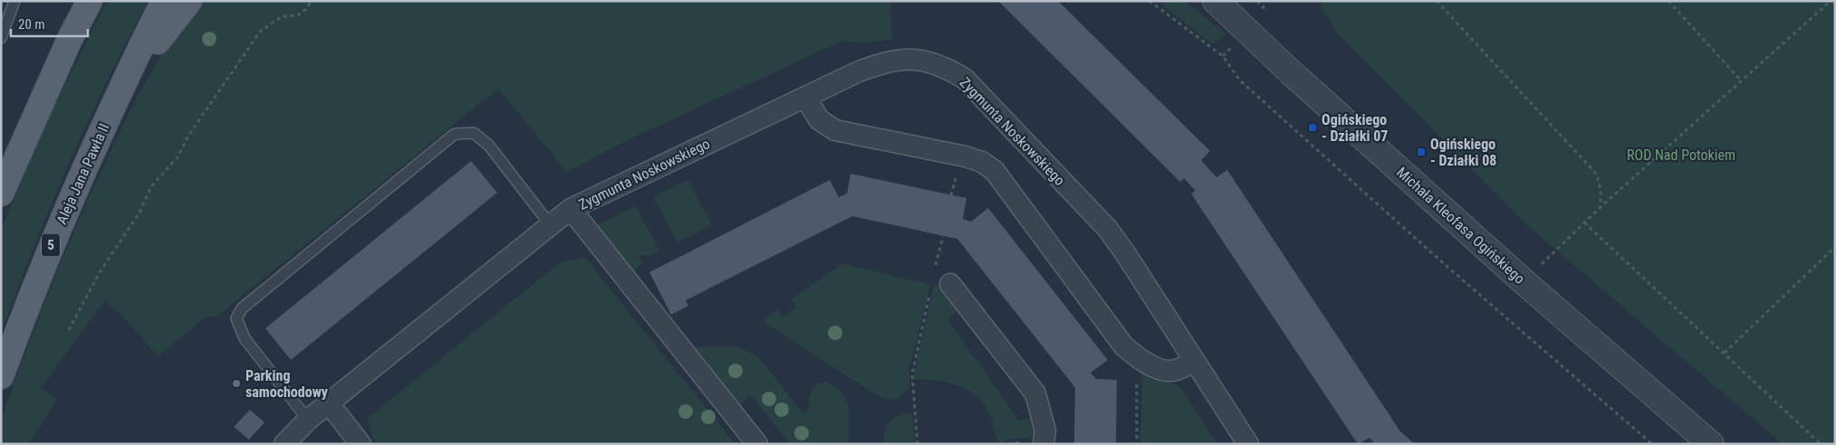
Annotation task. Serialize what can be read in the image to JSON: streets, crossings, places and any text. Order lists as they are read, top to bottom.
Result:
{
  "streets": {
    "main road": ["Aleja Jana Pawła II", "5"],
    "street": ["Zygmunta Noskowskiego", "Michała Kleofasa Ogińskiego"]
  },
  "parks": ["ROD Nad Potokiem"],
  "places": {
    "transit": ["Ogińskiego - Działki 07", "Ogińskiego - Działki 08"],
    "other": ["Parking samochodowy"]
  },
  "scale_bar": "20 m"
}
